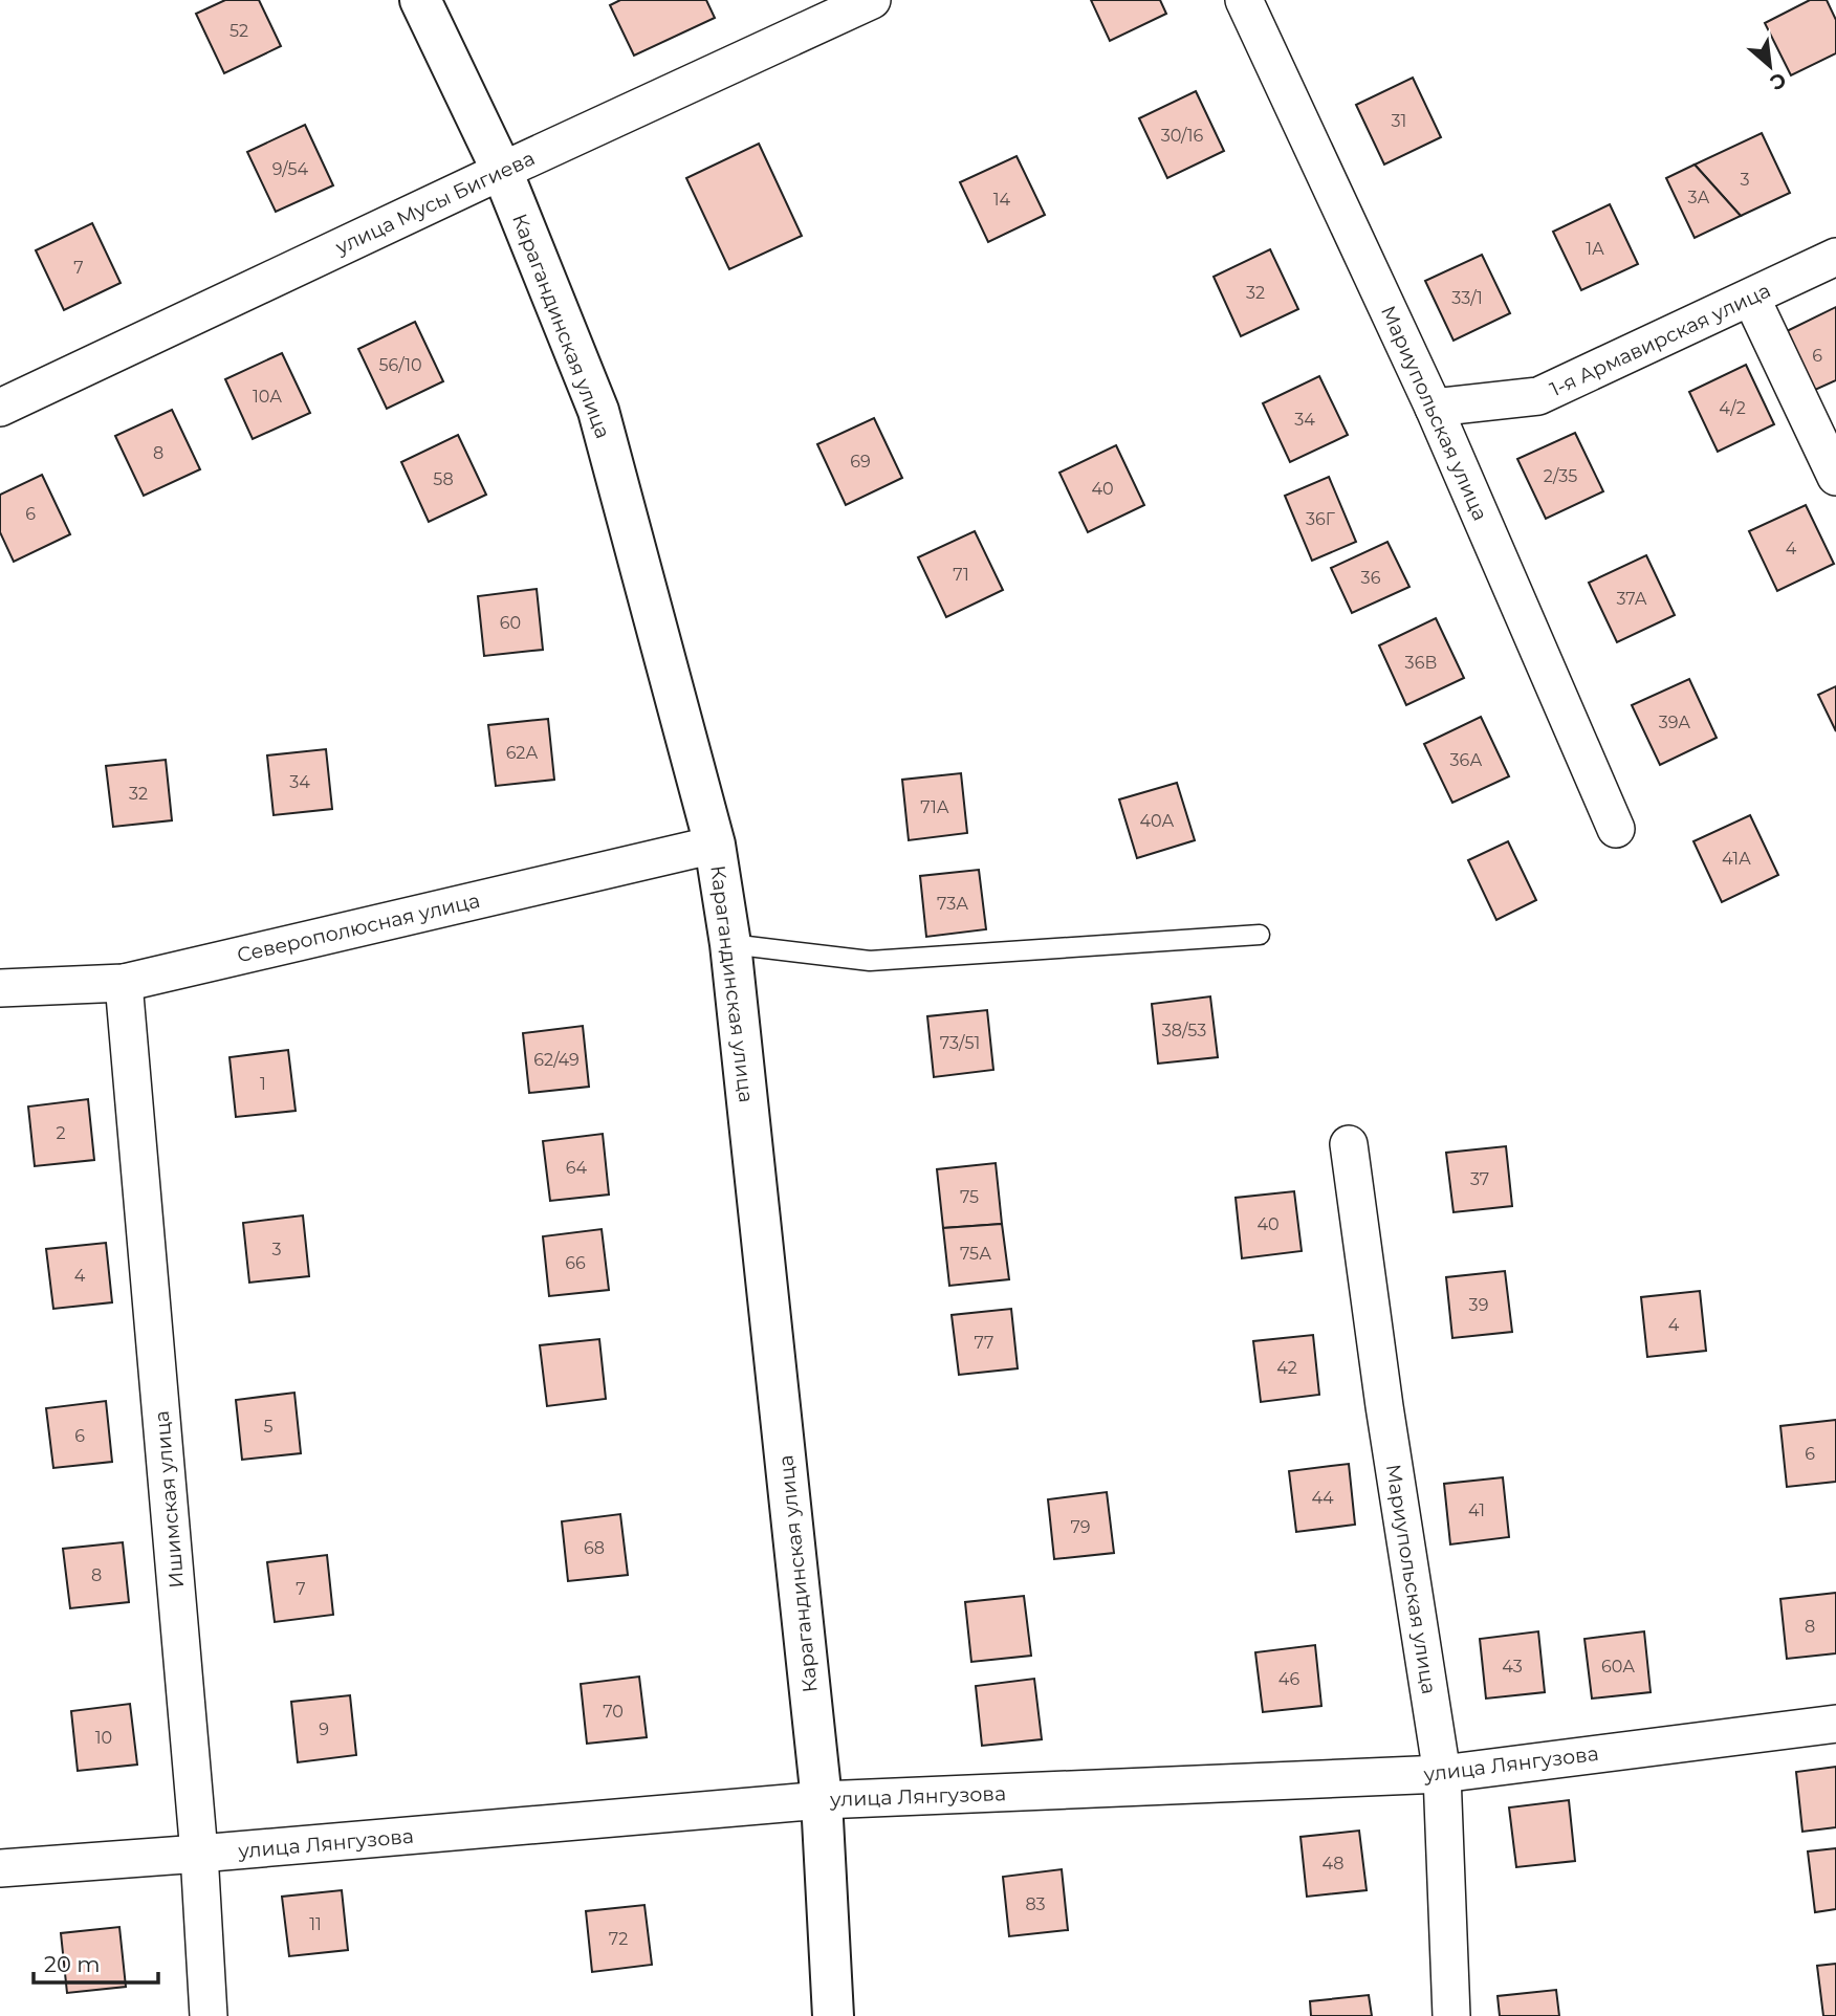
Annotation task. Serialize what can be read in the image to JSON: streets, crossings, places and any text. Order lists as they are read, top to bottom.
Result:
{
  "streets": {
    "street": [
      "улица Мусы Бигиева",
      "Карагандинская улица",
      "1-я Армавирская улица",
      "Мариупольская улица",
      "Северополюсная улица",
      "Ишимская улица",
      "улица Лянгузова"
    ]
  },
  "crossings": [
    ["улица Мусы Бигиева", "Карагандинская улица"],
    ["Карагандинская улица", "Северополюсная улица"],
    ["Карагандинская улица", "улица Лянгузова"],
    ["1-я Армавирская улица", "Мариупольская улица"],
    ["Мариупольская улица", "улица Лянгузова"],
    ["Северополюсная улица", "Ишимская улица"],
    ["Ишимская улица", "улица Лянгузова"]
  ],
  "house_numbers": [
    "52",
    "31",
    "30/16",
    "9/54",
    "3",
    "3А",
    "14",
    "1А",
    "7",
    "32",
    "33/1",
    "6",
    "56/10",
    "10А",
    "4/2",
    "34",
    "8",
    "69",
    "2/35",
    "58",
    "40",
    "6",
    "36Г",
    "4",
    "71",
    "36",
    "37А",
    "60",
    "36В",
    "39А",
    "62А",
    "36А",
    "34",
    "32",
    "71А",
    "40А",
    "41А",
    "73А",
    "38/53",
    "73/51",
    "62/49",
    "1",
    "2",
    "64",
    "37",
    "75",
    "40",
    "3",
    "75А",
    "66",
    "4",
    "39",
    "4",
    "77",
    "42",
    "5",
    "6",
    "6",
    "44",
    "41",
    "79",
    "68",
    "8",
    "7",
    "8",
    "43",
    "60А",
    "46",
    "70",
    "9",
    "10",
    "48",
    "83",
    "11",
    "72"
  ],
  "scale_bar": "20 m",
  "north": "bottom right"
}
